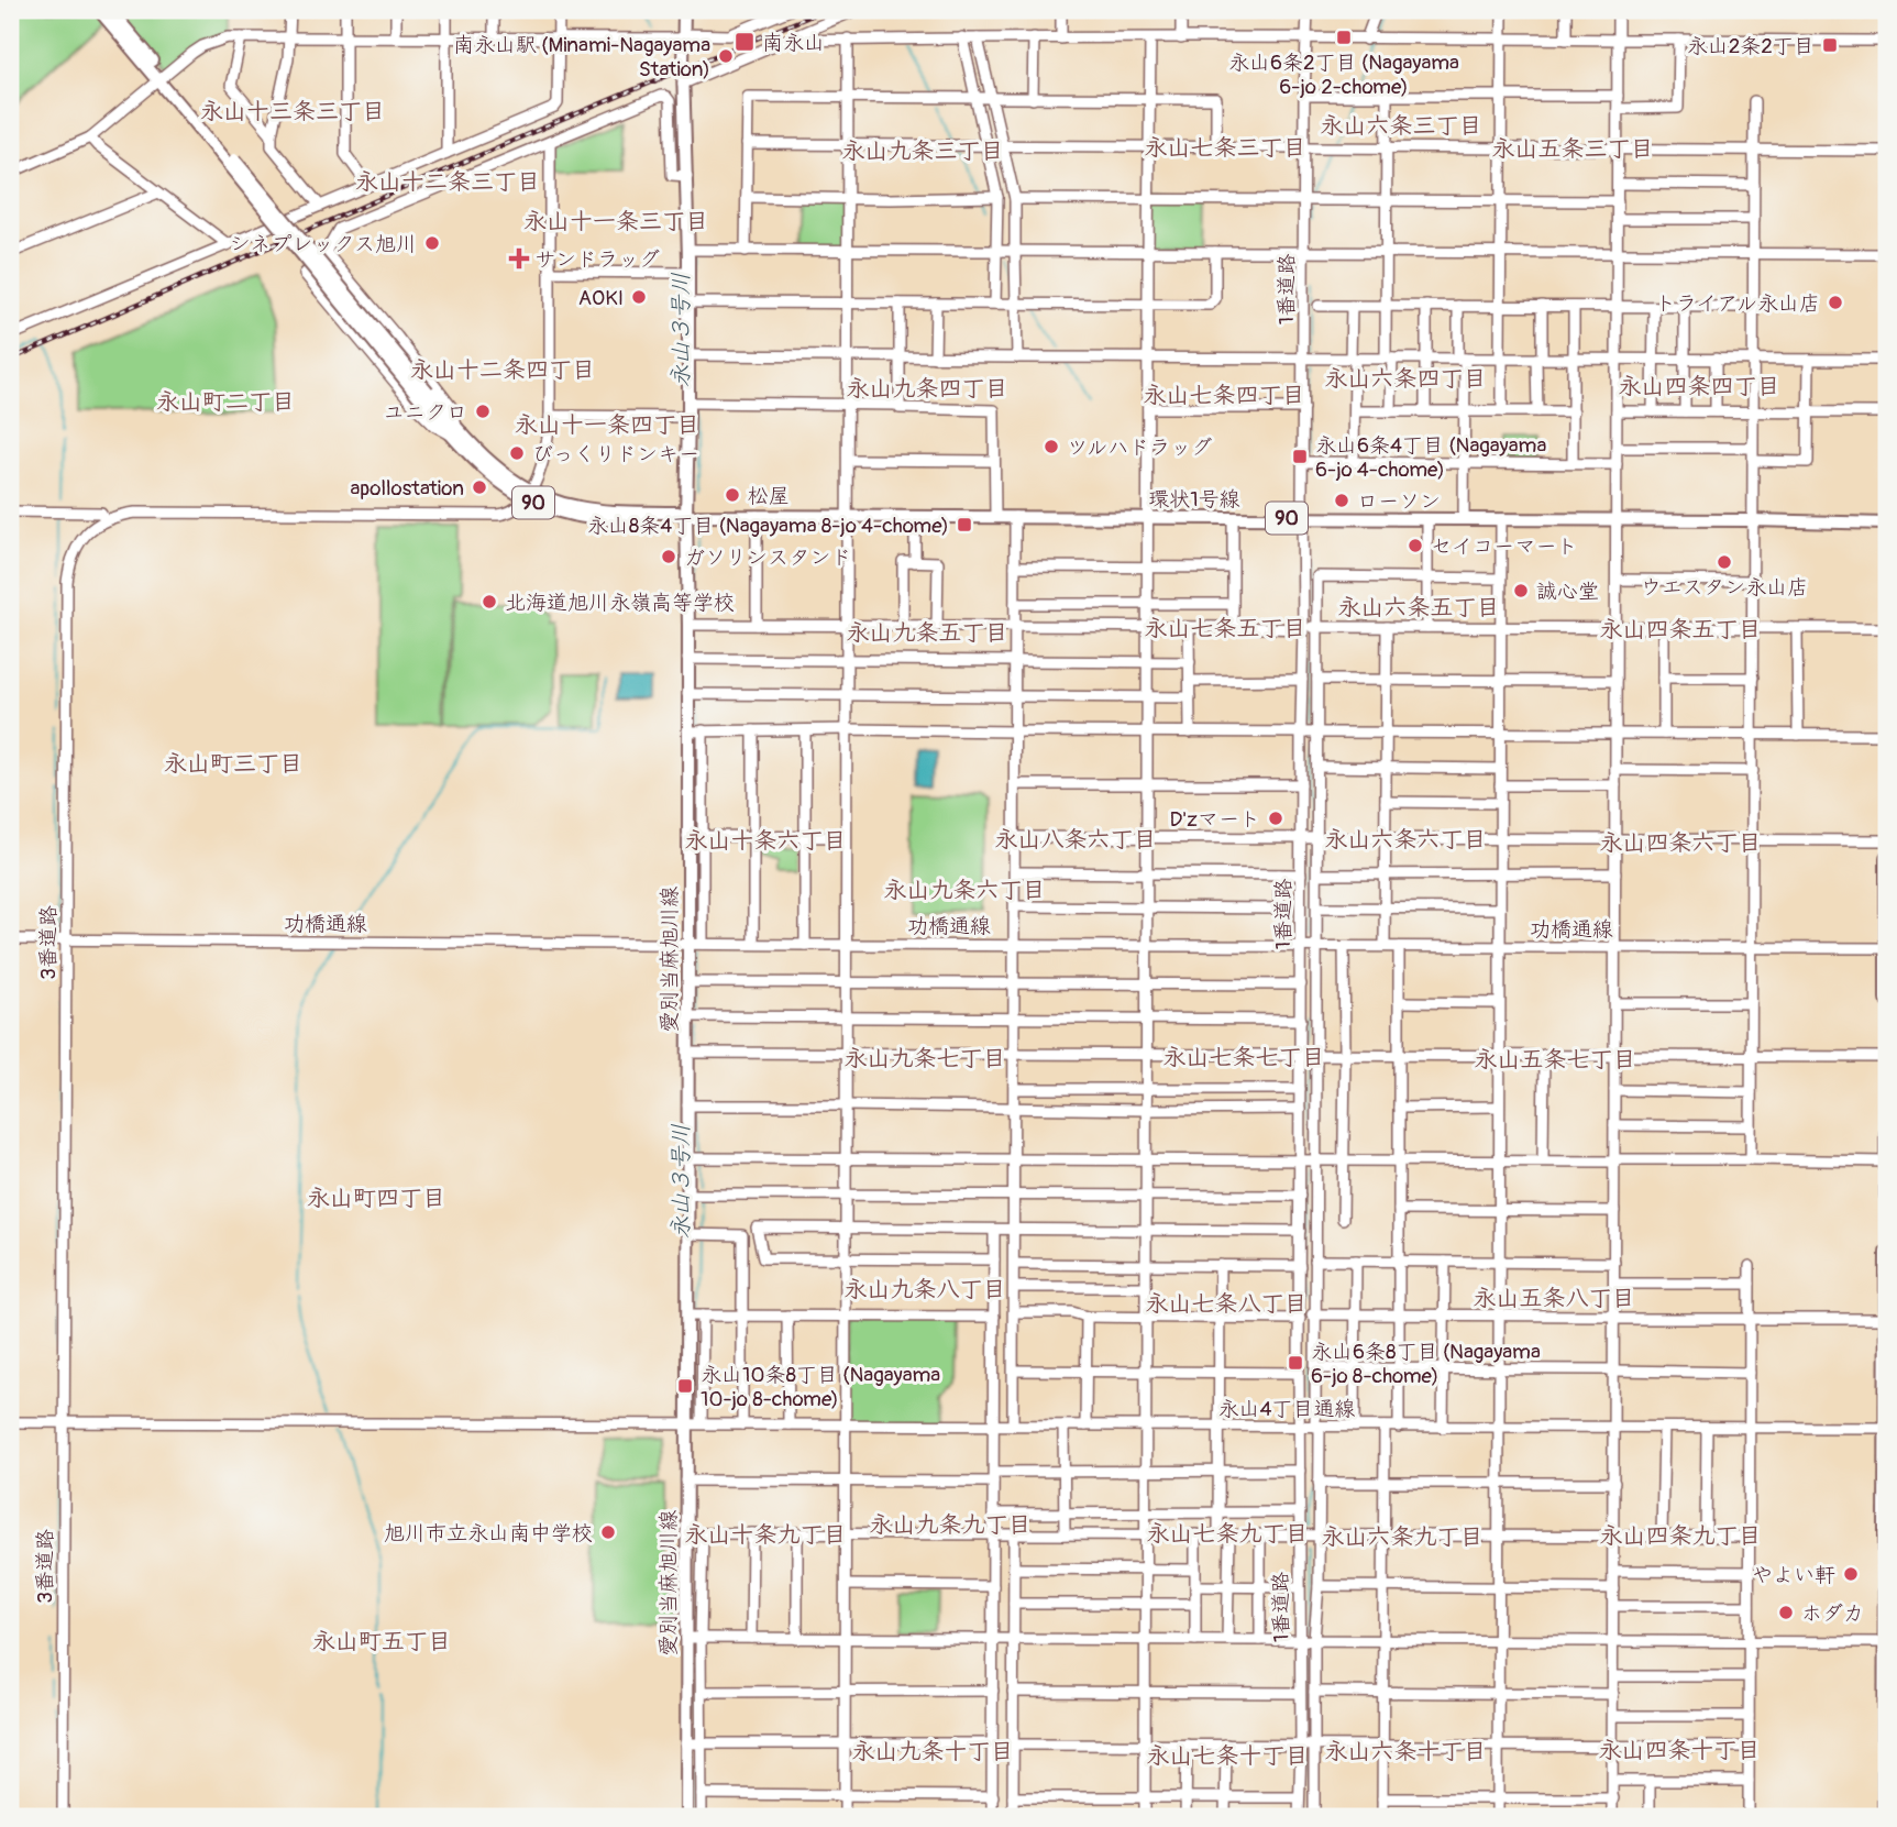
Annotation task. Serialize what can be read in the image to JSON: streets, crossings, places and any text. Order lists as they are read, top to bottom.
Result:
{
  "streets": {
    "main road": ["環状1号線", "90", "愛別当麻旭川線"],
    "street": [
      "1番道路",
      "功橋通線",
      "3番道路",
      "永山4丁目通線"
    ]
  },
  "crossings": [
    ["1番道路", "環状1号線"],
    ["1番道路", "功橋通線"],
    ["1番道路", "永山4丁目通線"],
    ["環状1号線", "90"],
    ["環状1号線", "愛別当麻旭川線"],
    ["功橋通線", "3番道路"],
    ["功橋通線", "愛別当麻旭川線"],
    ["3番道路", "永山4丁目通線"],
    ["愛別当麻旭川線", "永山4丁目通線"]
  ],
  "districts": [
    "永山十三条三丁目",
    "永山六条三丁目",
    "永山七条三丁目",
    "永山五条三丁目",
    "永山九条三丁目",
    "永山十二条三丁目",
    "永山十一条三丁目",
    "永山十二条四丁目",
    "永山六条四丁目",
    "永山四条四丁目",
    "永山九条四丁目",
    "永山七条四丁目",
    "永山町二丁目",
    "永山十一条四丁目",
    "永山六条五丁目",
    "永山七条五丁目",
    "永山四条五丁目",
    "永山九条五丁目",
    "永山町三丁目",
    "永山八条六丁目",
    "永山六条六丁目",
    "永山十条六丁目",
    "永山四条六丁目",
    "永山九条六丁目",
    "永山七条七丁目",
    "永山九条七丁目",
    "永山五条七丁目",
    "永山町四丁目",
    "永山九条八丁目",
    "永山五条八丁目",
    "永山七条八丁目",
    "永山九条九丁目",
    "永山七条九丁目",
    "永山十条九丁目",
    "永山四条九丁目",
    "永山六条九丁目",
    "永山町五丁目",
    "永山四条十丁目",
    "永山九条十丁目",
    "永山六条十丁目",
    "永山七条十丁目"
  ],
  "water": ["永山３号川"],
  "places": {
    "transit": [
      "永山6条2丁目 (Nagayama 6-jo 2-chome)",
      "南永山",
      "永山2条2丁目",
      "永山6条4丁目 (Nagayama 6-jo 4-chome)",
      "永山8条4丁目 (Nagayama 8-jo 4-chome)",
      "永山6条8丁目 (Nagayama 6-jo 8-chome)",
      "永山10条8丁目 (Nagayama 10-jo 8-chome)"
    ],
    "other": [
      "南永山駅 (Minami-Nagayama Station)",
      "シネプレックス旭川",
      "AOKI",
      "トライアル永山店",
      "ユニクロ",
      "ツルハドラッグ",
      "びっくりドンキー",
      "apollostation",
      "松屋",
      "ローソン",
      "セイコーマート",
      "ガソリンスタンド",
      "ウエスタン永山店",
      "誠心堂",
      "北海道旭川永嶺高等学校",
      "D'zマート",
      "旭川市立永山南中学校",
      "やよい軒",
      "ホダカ"
    ],
    "health": ["サンドラッグ"]
  }
}
